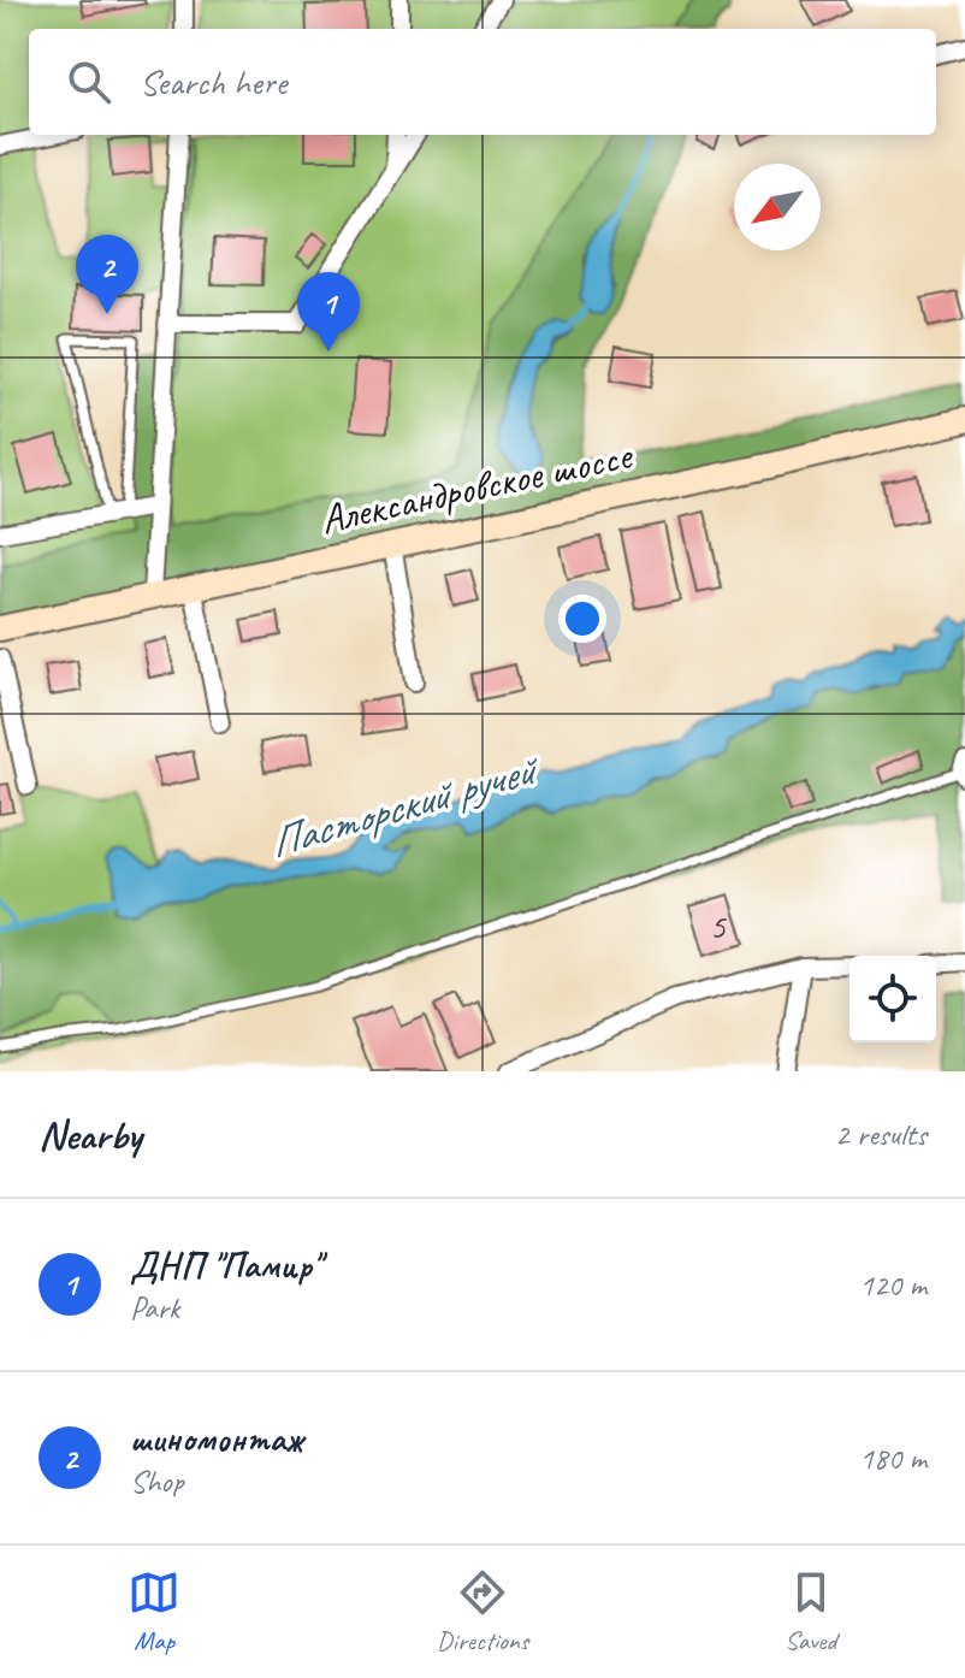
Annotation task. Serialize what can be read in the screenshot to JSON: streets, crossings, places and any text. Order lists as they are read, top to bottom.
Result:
{
  "streets": {
    "street": ["Александровское шоссе"]
  },
  "water": ["Пасторский ручей"],
  "house_numbers": ["5"],
  "north": "bottom left",
  "page": {
    "search": "Search here",
    "pins": ["2", "1"],
    "heading": ["Nearby", "2 results"],
    "list": [
      {
        "mark": "1",
        "name": "ДНП \"Памир\"",
        "note": "Park",
        "value": "120 m"
      },
      {
        "mark": "2",
        "name": "шиномонтаж",
        "note": "Shop",
        "value": "180 m"
      }
    ],
    "nav": ["Map", "Directions", "Saved"]
  }
}
